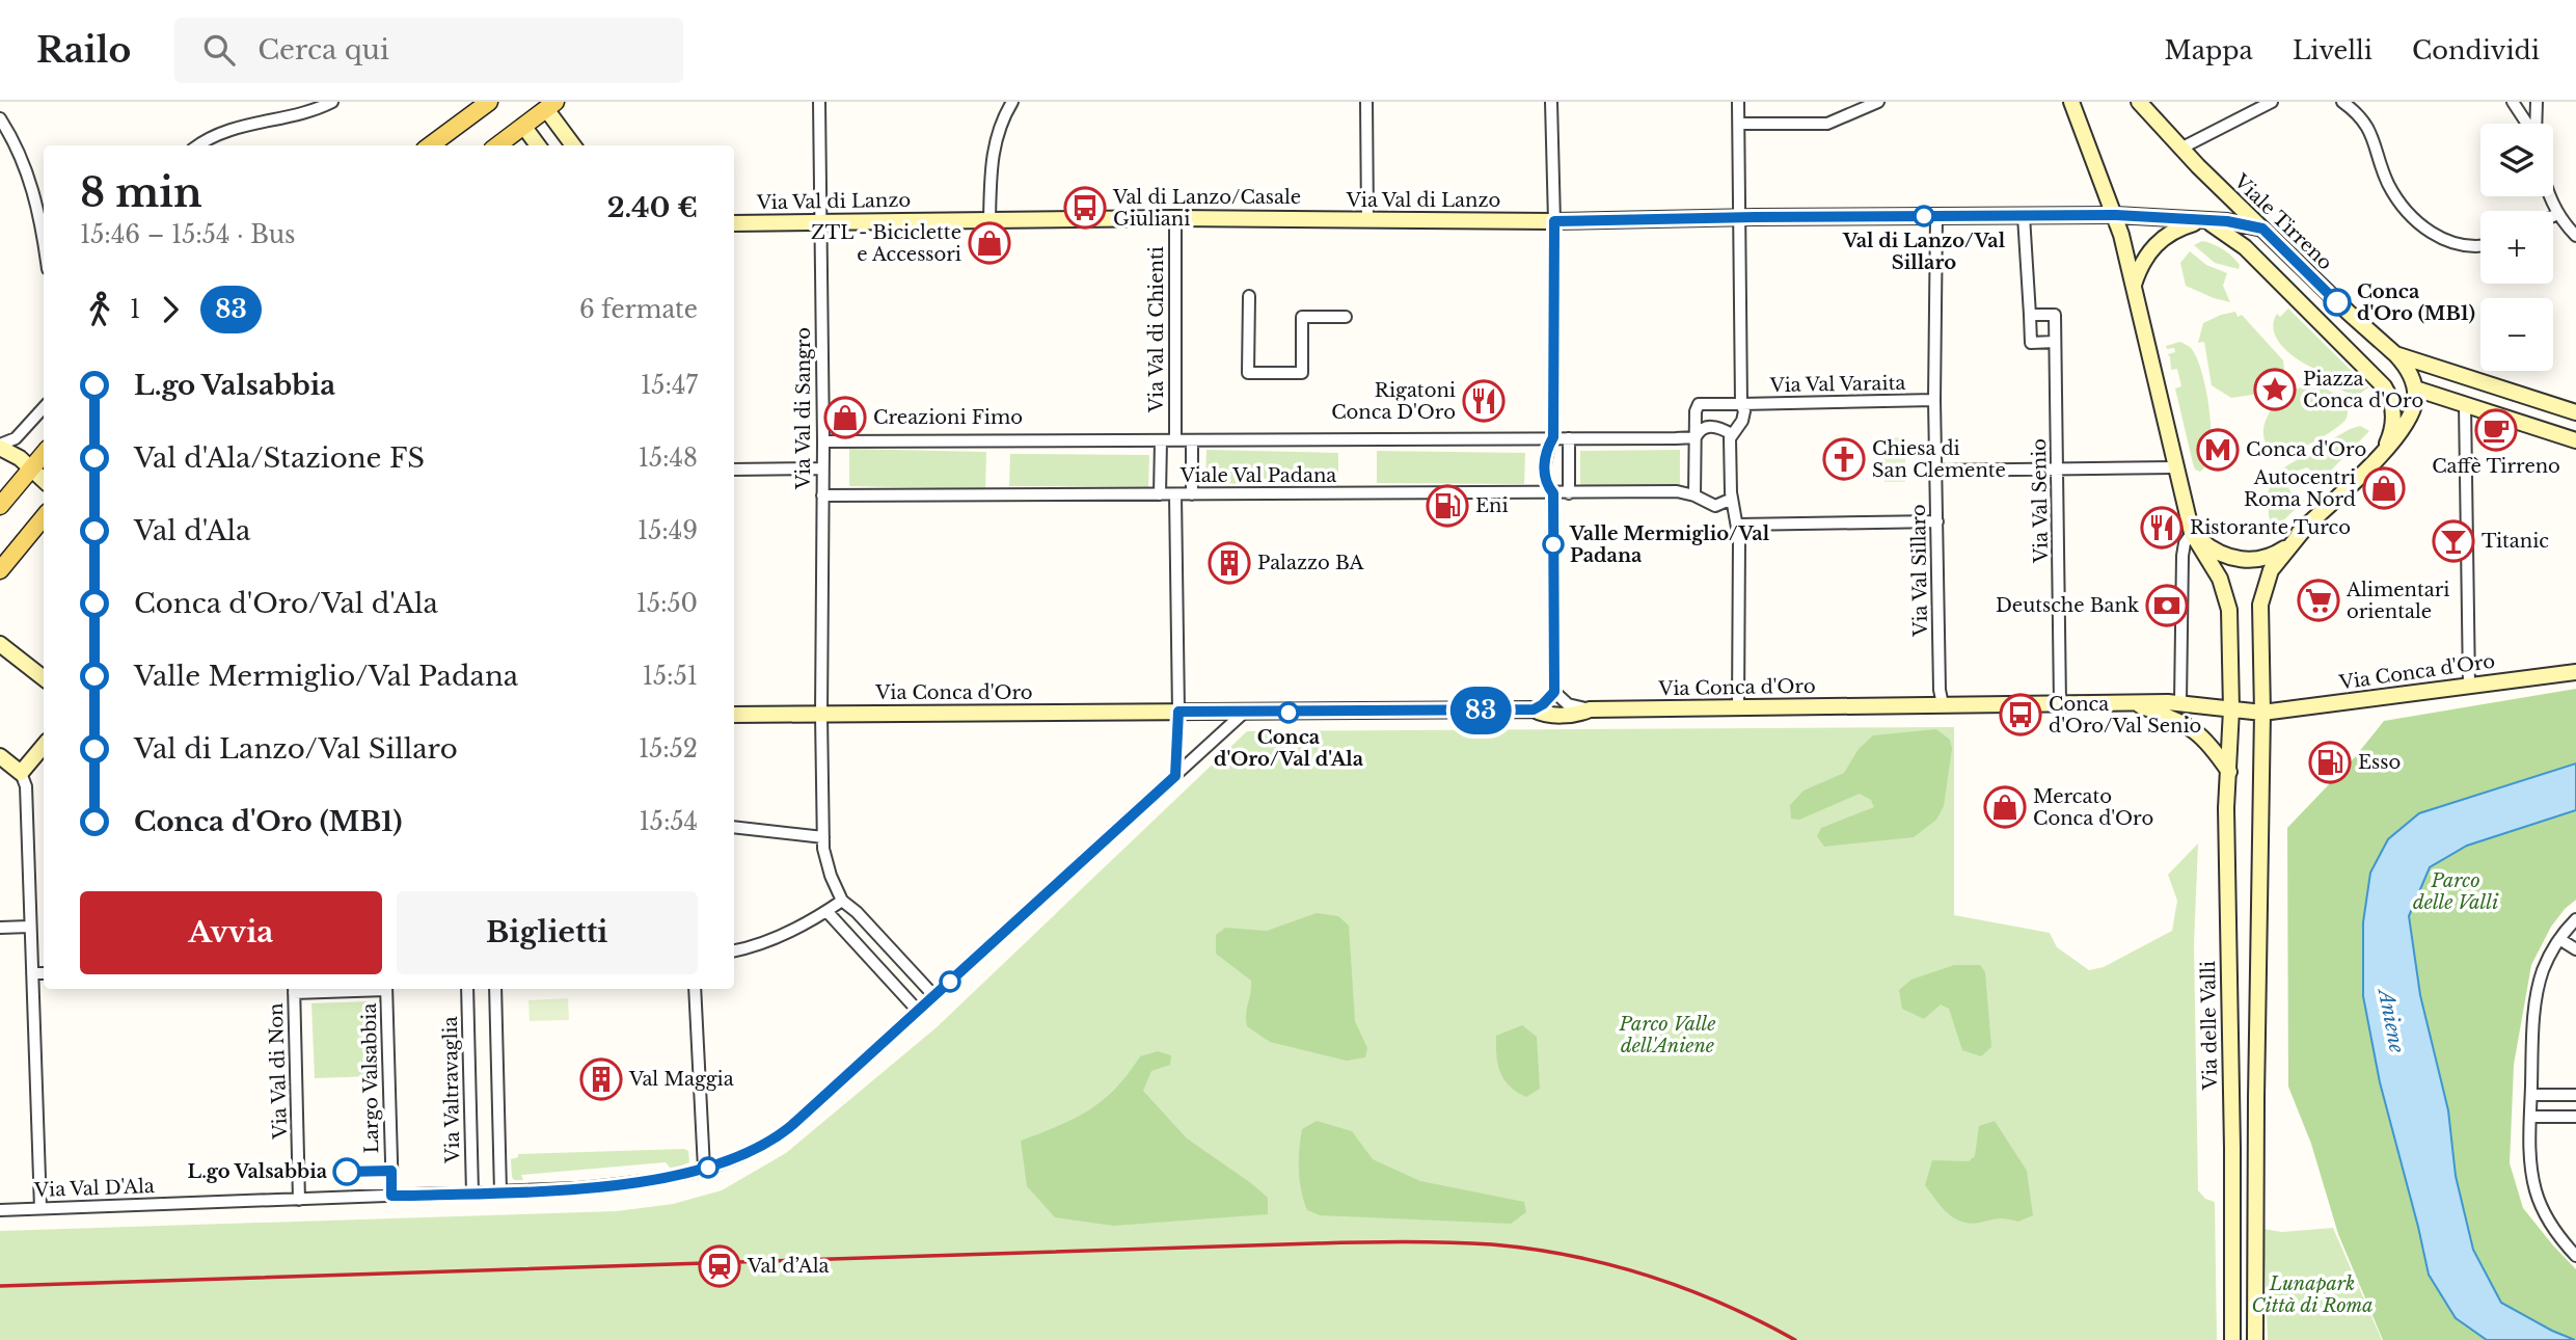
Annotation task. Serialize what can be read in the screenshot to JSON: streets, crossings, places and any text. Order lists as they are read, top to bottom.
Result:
{
  "streets": {
    "street": [
      "Via Val di Lanzo",
      "Viale Tirreno",
      "Via Val di Chienti",
      "Via Val Varaita",
      "Via Val di Sangro",
      "Viale Val Padana",
      "Via Val Senio",
      "Via Val Sillaro",
      "Via Conca d'Oro",
      "Via delle Valli",
      "Via Val di Non",
      "Largo Valsabbia",
      "Via Valtravaglia",
      "Via Val D'Ala"
    ]
  },
  "crossings": [
    ["Via Val di Lanzo", "Viale Tirreno"],
    ["Via Val di Lanzo", "Via Val di Chienti"],
    ["Via Val di Lanzo", "Via Val di Sangro"],
    ["Via Val di Lanzo", "Via Val Sillaro"],
    ["Via Val di Chienti", "Viale Val Padana"],
    ["Via Val Varaita", "Viale Val Padana"],
    ["Via Val Varaita", "Via Val Sillaro"],
    ["Via Val di Sangro", "Viale Val Padana"],
    ["Via Val di Sangro", "Via Conca d'Oro"],
    ["Via Val Senio", "Via Conca d'Oro"],
    ["Via Val Sillaro", "Via Conca d'Oro"],
    ["Via Conca d'Oro", "Via delle Valli"],
    ["Via Conca d'Oro", "Via Val D'Ala"],
    ["Via Val di Non", "Via Val D'Ala"],
    ["Largo Valsabbia", "Via Val D'Ala"],
    ["Via Valtravaglia", "Via Val D'Ala"]
  ],
  "water": ["Aniene"],
  "parks": ["Parco delle Valli", "Parco Valle dell'Aniene", "Lunapark Città di Roma"],
  "places": {
    "bus stop": ["Val di Lanzo/Casale Giuliani", "Conca d'Oro/Val Senio"],
    "other": [
      "Val di Lanzo/Val Sillaro",
      "Conca d'Oro (MB1)",
      "Valle Mermiglio/Val Padana",
      "Conca d'Oro/Val d'Ala",
      "L.go Valsabbia"
    ],
    "shop": [
      "ZTL - Biciclette e Accessori",
      "Creazioni Fimo",
      "Autocentri Roma Nord",
      "Mercato Conca d'Oro"
    ],
    "place": ["Piazza Conca d'Oro"],
    "restaurant": ["Rigatoni Conca D'Oro", "Ristorante Turco"],
    "cafe": ["Caffè Tirreno"],
    "metro station": ["Conca d'Oro"],
    "church": ["Chiesa di San Clemente"],
    "fuel station": ["Eni", "Esso"],
    "bar": ["Titanic"],
    "building": ["Palazzo BA", "Val Maggia"],
    "supermarket": ["Alimentari orientale"],
    "bank": ["Deutsche Bank"],
    "station": ["Val d’Ala"]
  },
  "lines": ["bus line 83"],
  "page": {
    "header": "Railo",
    "search": "Cerca qui",
    "nav": ["Mappa", "Livelli", "Condividi"],
    "on_map": "83",
    "map_buttons": ["+", "−"],
    "heading": ["8 min", "15:46 – 15:54 · Bus", "2.40 €"],
    "legs": ["1", "83", "6 fermate"],
    "list": [
      {
        "name": "L.go Valsabbia",
        "value": "15:47"
      },
      {
        "name": "Val d'Ala/Stazione FS",
        "value": "15:48"
      },
      {
        "name": "Val d'Ala",
        "value": "15:49"
      },
      {
        "name": "Conca d'Oro/Val d'Ala",
        "value": "15:50"
      },
      {
        "name": "Valle Mermiglio/Val Padana",
        "value": "15:51"
      },
      {
        "name": "Val di Lanzo/Val Sillaro",
        "value": "15:52"
      },
      {
        "name": "Conca d'Oro (MB1)",
        "value": "15:54"
      }
    ],
    "buttons": ["Avvia", "Biglietti"]
  }
}
